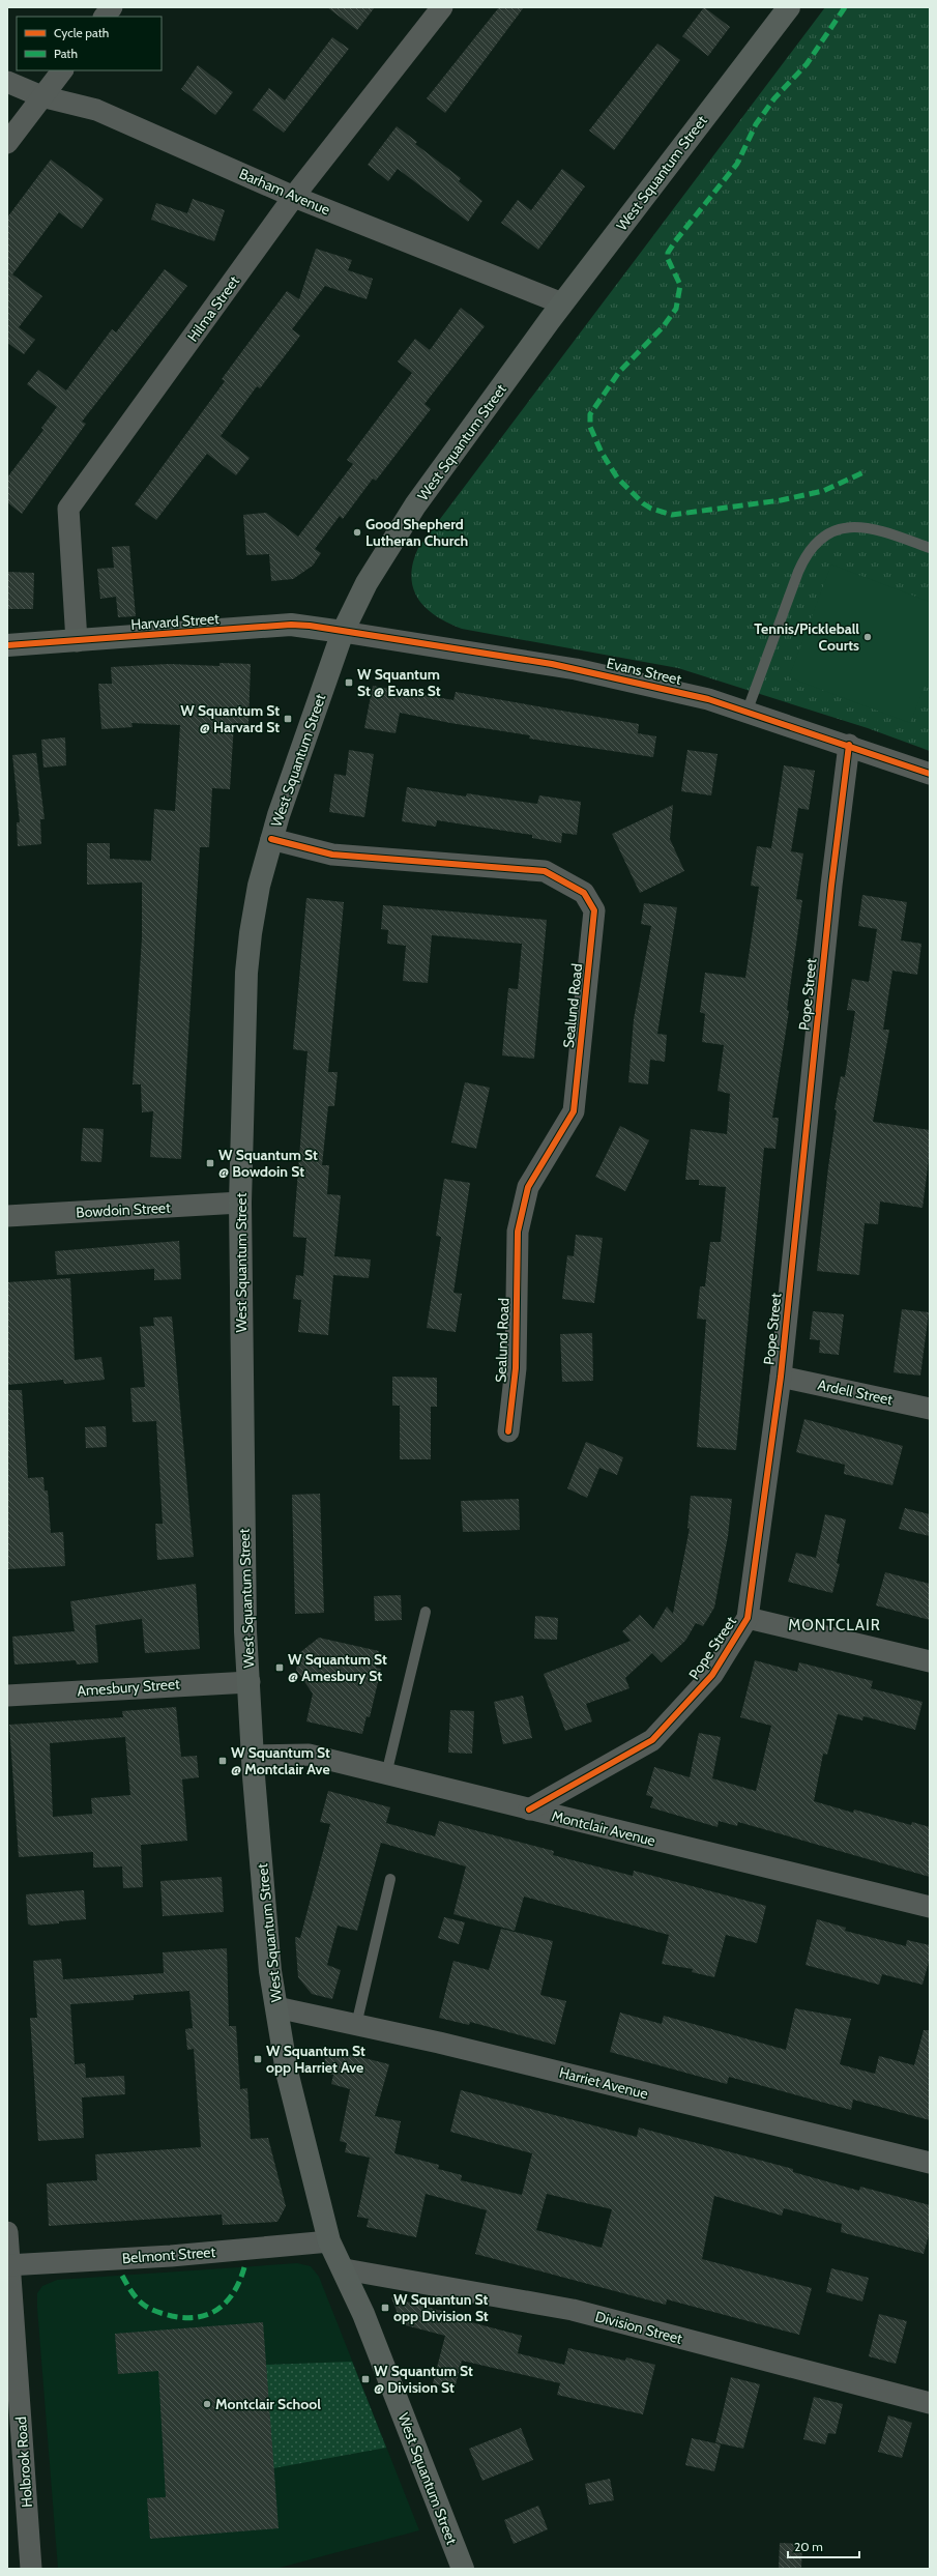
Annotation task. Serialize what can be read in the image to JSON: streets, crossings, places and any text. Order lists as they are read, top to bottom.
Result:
{
  "streets": {
    "main road": ["West Squantum Street", "Harvard Street"],
    "street": [
      "Barham Avenue",
      "Hilma Street",
      "Evans Street",
      "Pope Street",
      "Sealund Road",
      "Bowdoin Street",
      "Ardell Street",
      "Amesbury Street",
      "Montclair Avenue",
      "Harriet Avenue",
      "Belmont Street",
      "Division Street",
      "Holbrook Road"
    ]
  },
  "crossings": [
    ["West Squantum Street", "Barham Avenue"],
    ["West Squantum Street", "Harvard Street"],
    ["West Squantum Street", "Evans Street"],
    ["West Squantum Street", "Sealund Road"],
    ["West Squantum Street", "Bowdoin Street"],
    ["West Squantum Street", "Amesbury Street"],
    ["West Squantum Street", "Montclair Avenue"],
    ["West Squantum Street", "Harriet Avenue"],
    ["West Squantum Street", "Belmont Street"],
    ["West Squantum Street", "Division Street"],
    ["Barham Avenue", "Hilma Street"],
    ["Hilma Street", "Harvard Street"],
    ["Harvard Street", "Evans Street"],
    ["Evans Street", "Pope Street"],
    ["Pope Street", "Ardell Street"],
    ["Pope Street", "Montclair Avenue"],
    ["Belmont Street", "Holbrook Road"]
  ],
  "districts": ["MONTCLAIR"],
  "places": {
    "other": ["Good Shepherd Lutheran Church", "Tennis/Pickleball Courts", "Montclair School"],
    "transit": [
      "W Squantum St @ Evans St",
      "W Squantum St @ Harvard St",
      "W Squantum St @ Bowdoin St",
      "W Squantum St @ Amesbury St",
      "W Squantum St @ Montclair Ave",
      "W Squantum St opp Harriet Ave",
      "W Squantun St opp Division St",
      "W Squantum St @ Division St"
    ]
  },
  "legend": ["Cycle path", "Path"],
  "scale_bar": "20 m"
}
